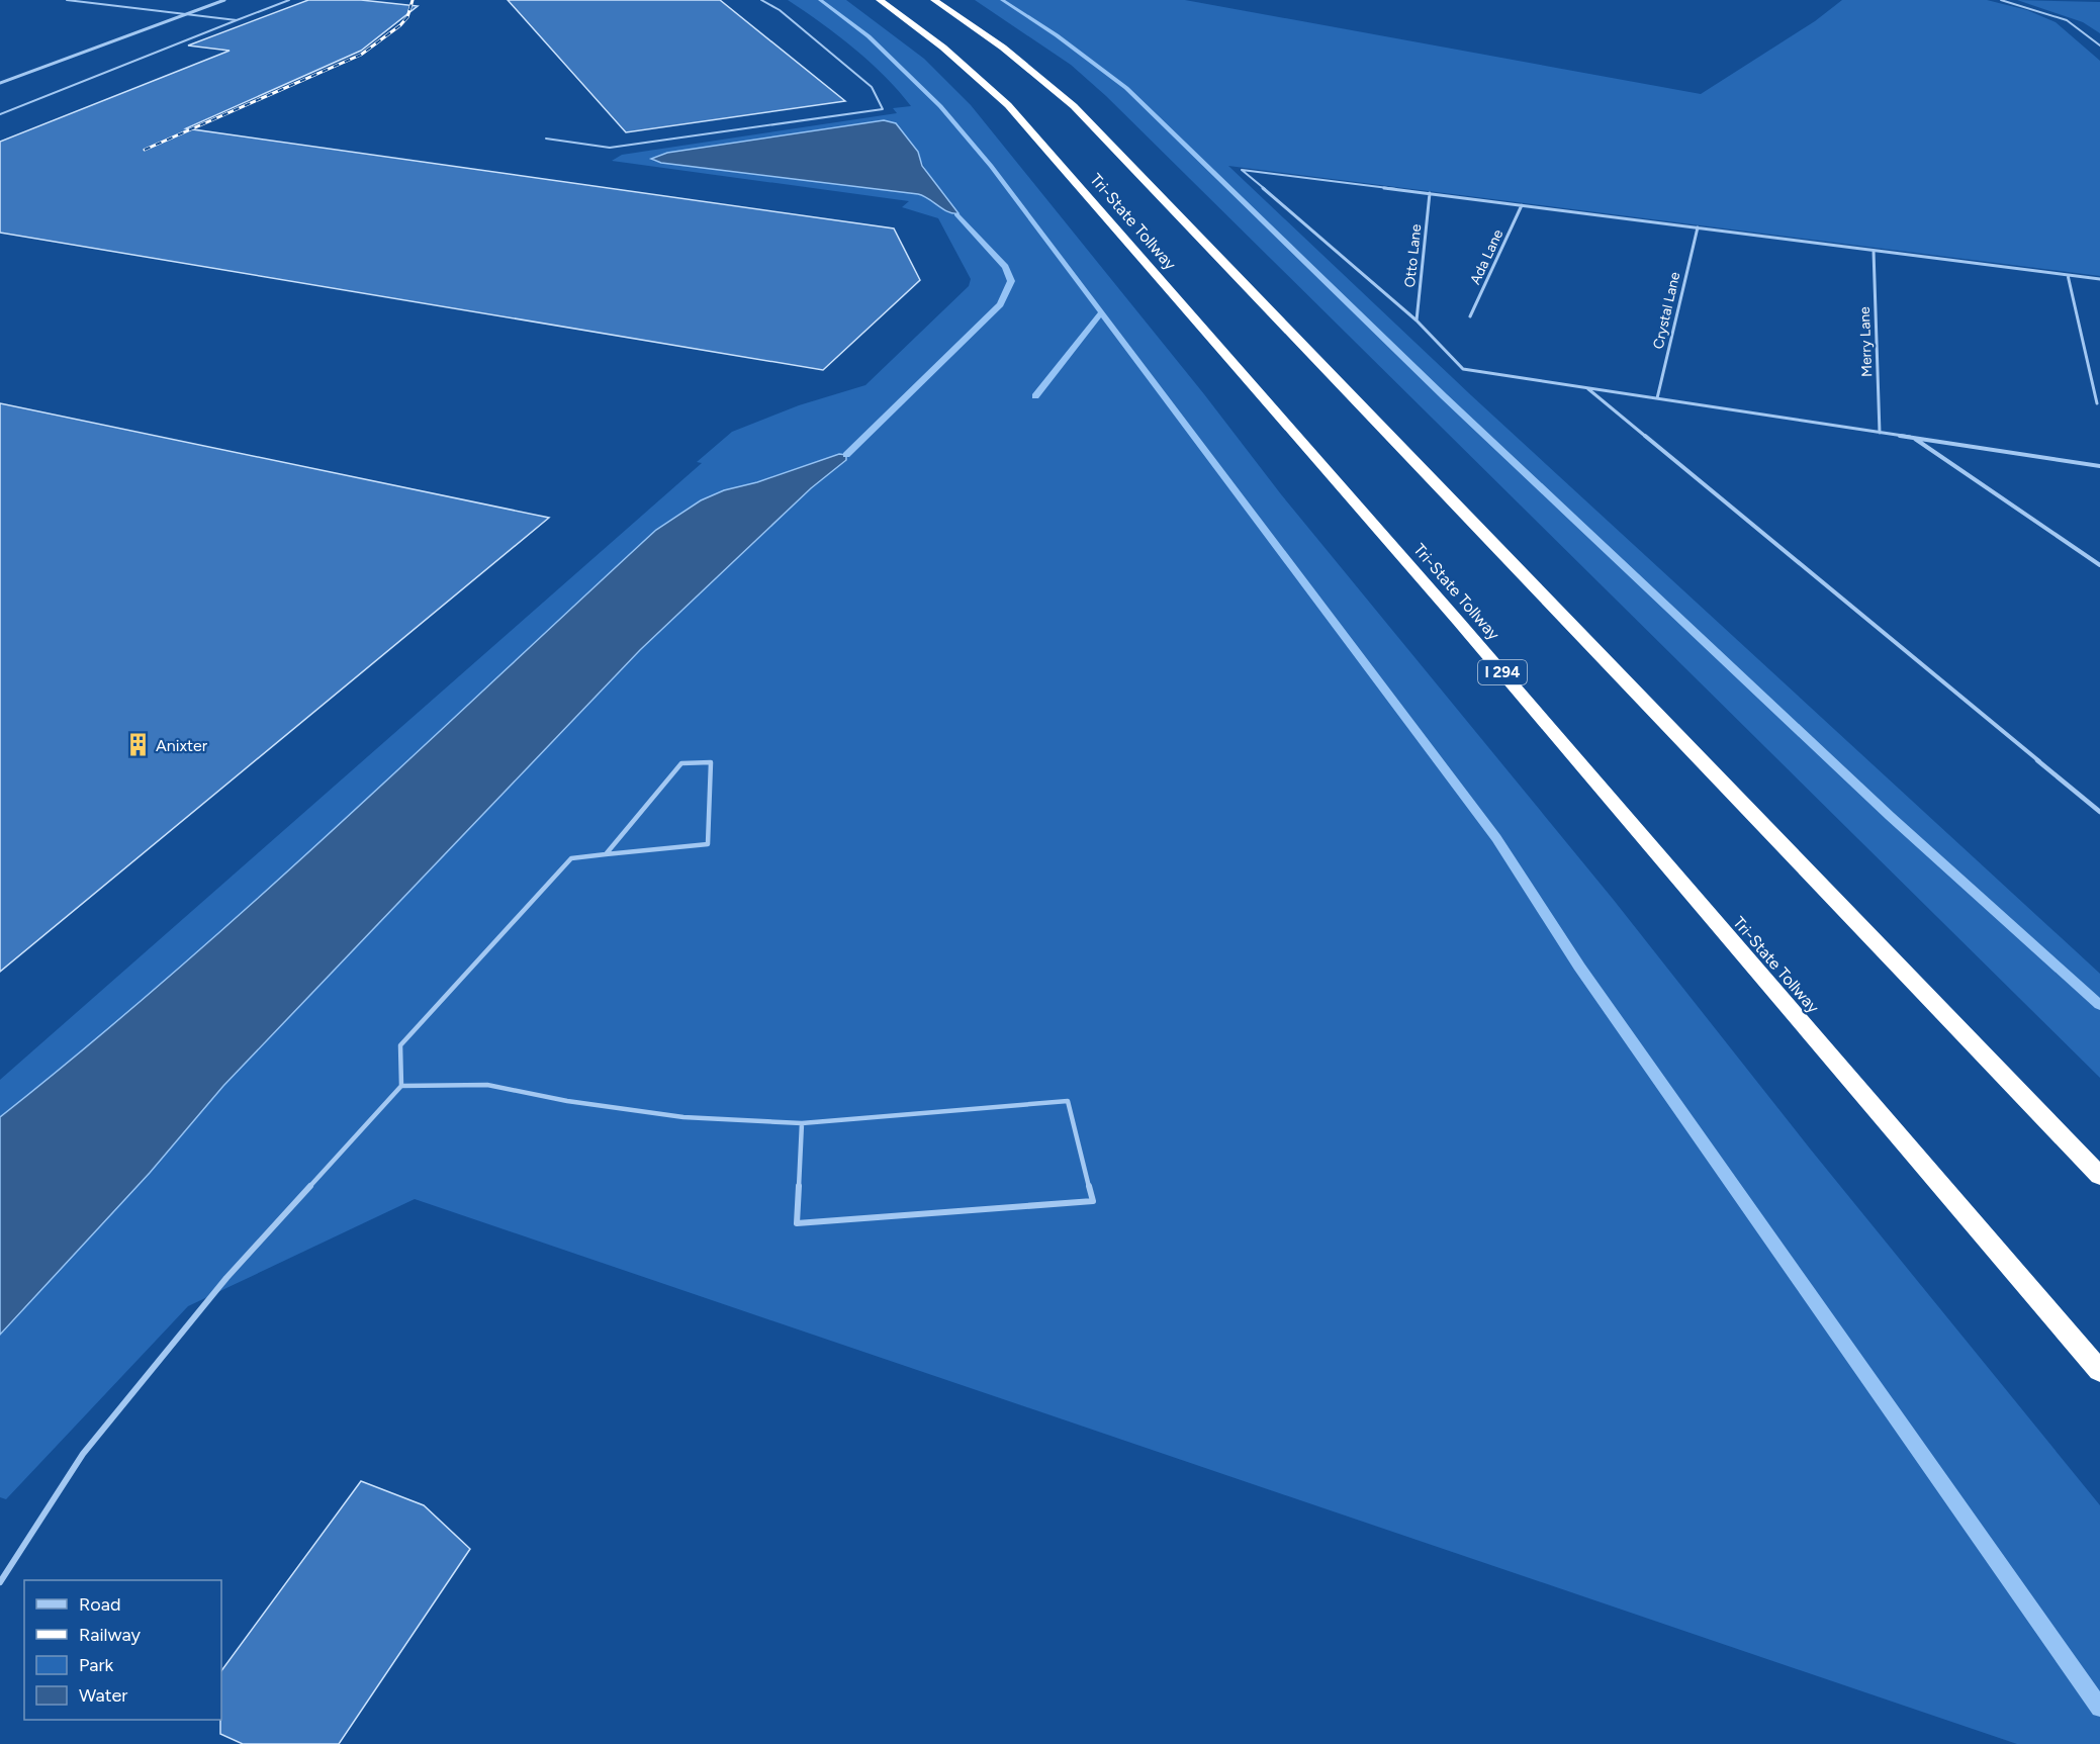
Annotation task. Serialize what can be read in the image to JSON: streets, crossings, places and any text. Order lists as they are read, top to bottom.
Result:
{
  "streets": {
    "highway": ["Tri-State Tollway", "I 294"],
    "lane": [
      "Otto Lane",
      "Ada Lane",
      "Crystal Lane",
      "Merry Lane"
    ]
  },
  "places": {
    "building": ["Anixter"]
  },
  "legend": [
    "Road",
    "Railway",
    "Park",
    "Water"
  ]
}
